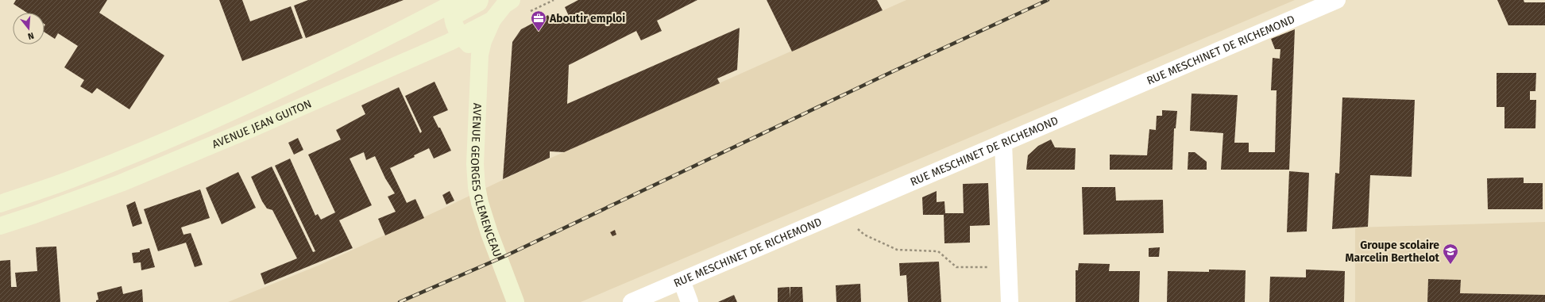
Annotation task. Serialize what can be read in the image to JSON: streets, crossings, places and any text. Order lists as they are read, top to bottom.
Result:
{
  "streets": {
    "main road": ["AVENUE JEAN GUITON", "AVENUE GEORGES CLEMENCEAU"],
    "street": ["RUE MESCHINET DE RICHEMOND"]
  },
  "crossings": [
    ["AVENUE JEAN GUITON", "AVENUE GEORGES CLEMENCEAU"]
  ],
  "places": {
    "office": ["Aboutir emploi"],
    "school or university": ["Groupe scolaire Marcelin Berthelot"]
  },
  "north": "bottom"
}
